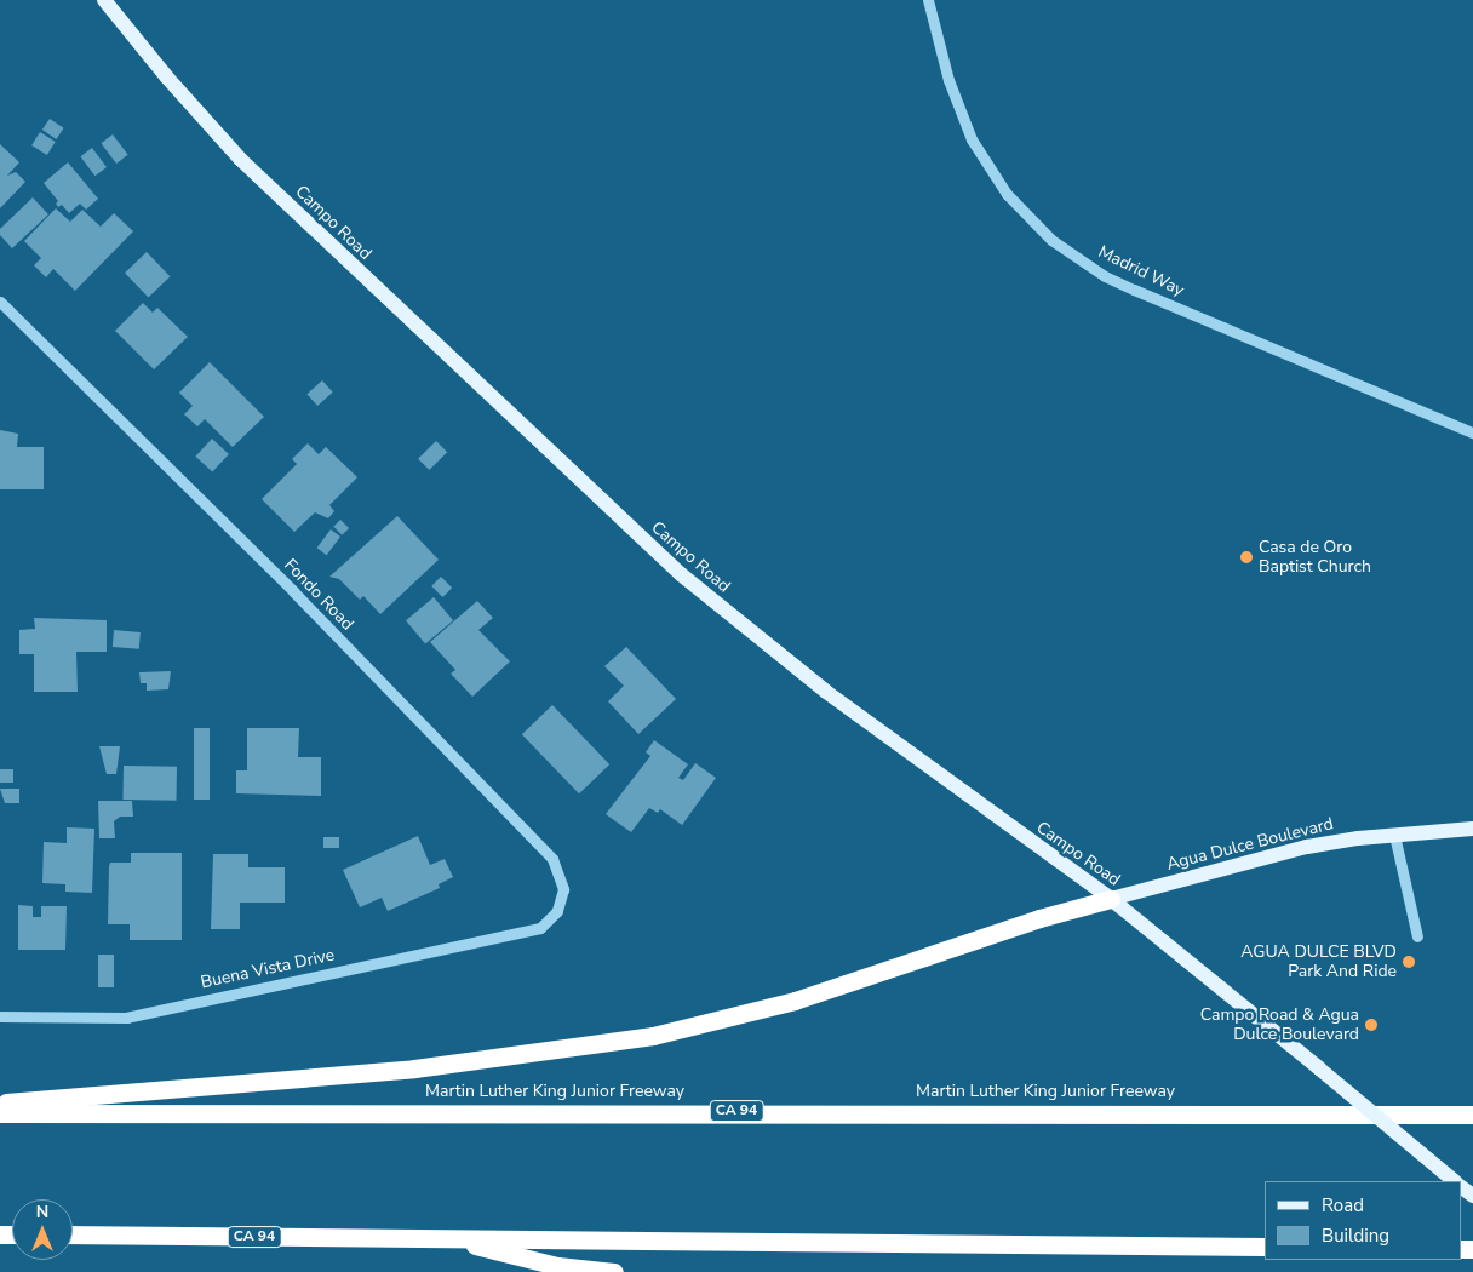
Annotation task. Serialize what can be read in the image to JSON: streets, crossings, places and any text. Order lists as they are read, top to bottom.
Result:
{
  "streets": {
    "highway": ["Martin Luther King Junior Freeway", "CA 94"],
    "main road": ["Campo Road", "Agua Dulce Boulevard"],
    "street": ["Madrid Way", "Fondo Road", "Buena Vista Drive"]
  },
  "crossings": [
    ["Campo Road", "Agua Dulce Boulevard"],
    ["Fondo Road", "Buena Vista Drive"]
  ],
  "places": ["Casa de Oro Baptist Church", "AGUA DULCE BLVD Park And Ride", "Campo Road & Agua Dulce Boulevard"],
  "legend": ["Road", "Building"],
  "north": "top"
}
